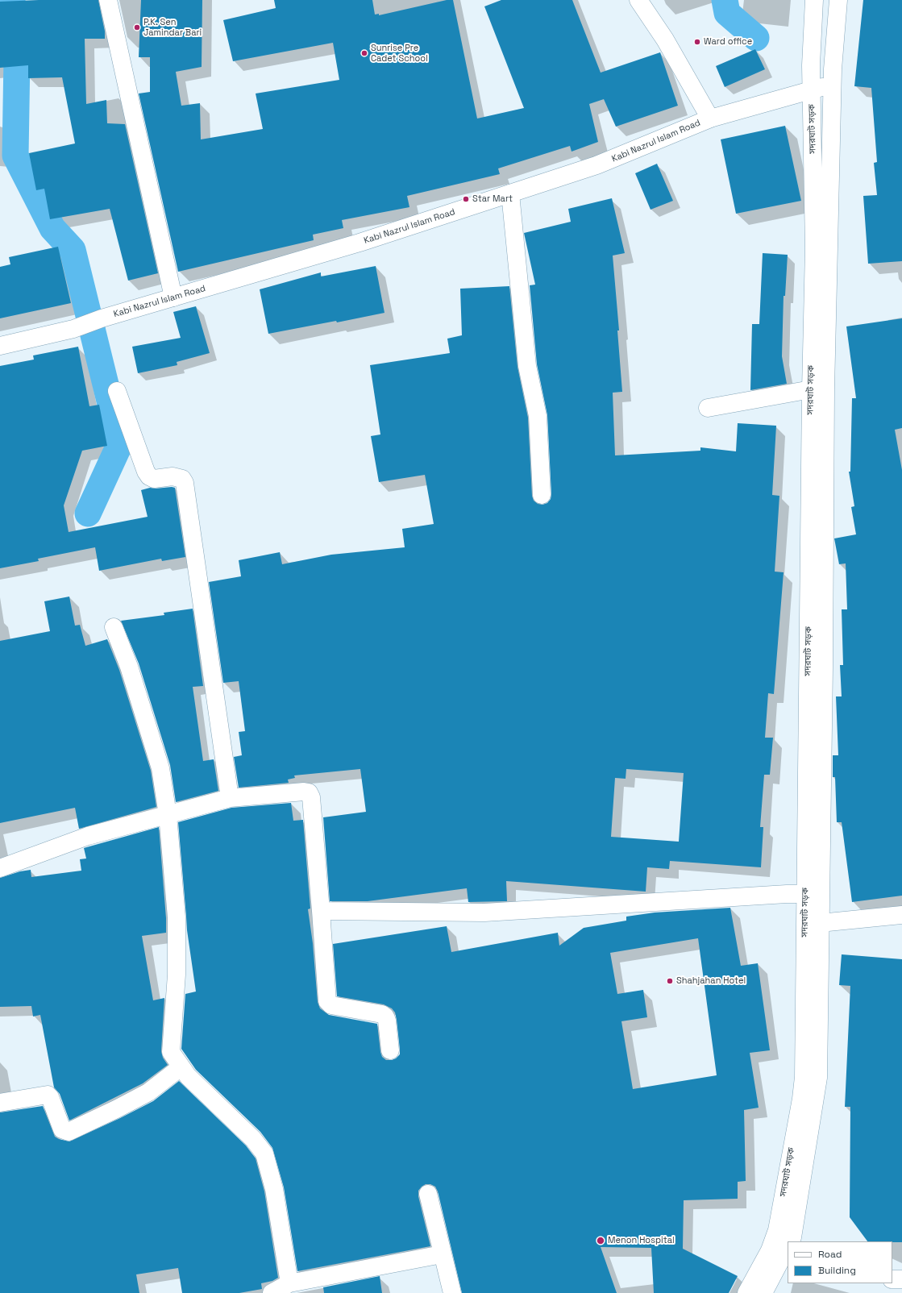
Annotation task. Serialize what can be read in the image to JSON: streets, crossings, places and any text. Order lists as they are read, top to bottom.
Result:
{
  "streets": {
    "street": ["সদরঘাট সড়ক", "Kabi Nazrul Islam Road"]
  },
  "crossings": [
    ["সদরঘাট সড়ক", "Kabi Nazrul Islam Road"]
  ],
  "places": [
    "P.K. Sen Jamindar Bari",
    "Ward office",
    "Sunrise Pre Cadet School",
    "Star Mart",
    "Shahjahan Hotel",
    "Menon Hospital"
  ],
  "legend": ["Road", "Building"]
}
